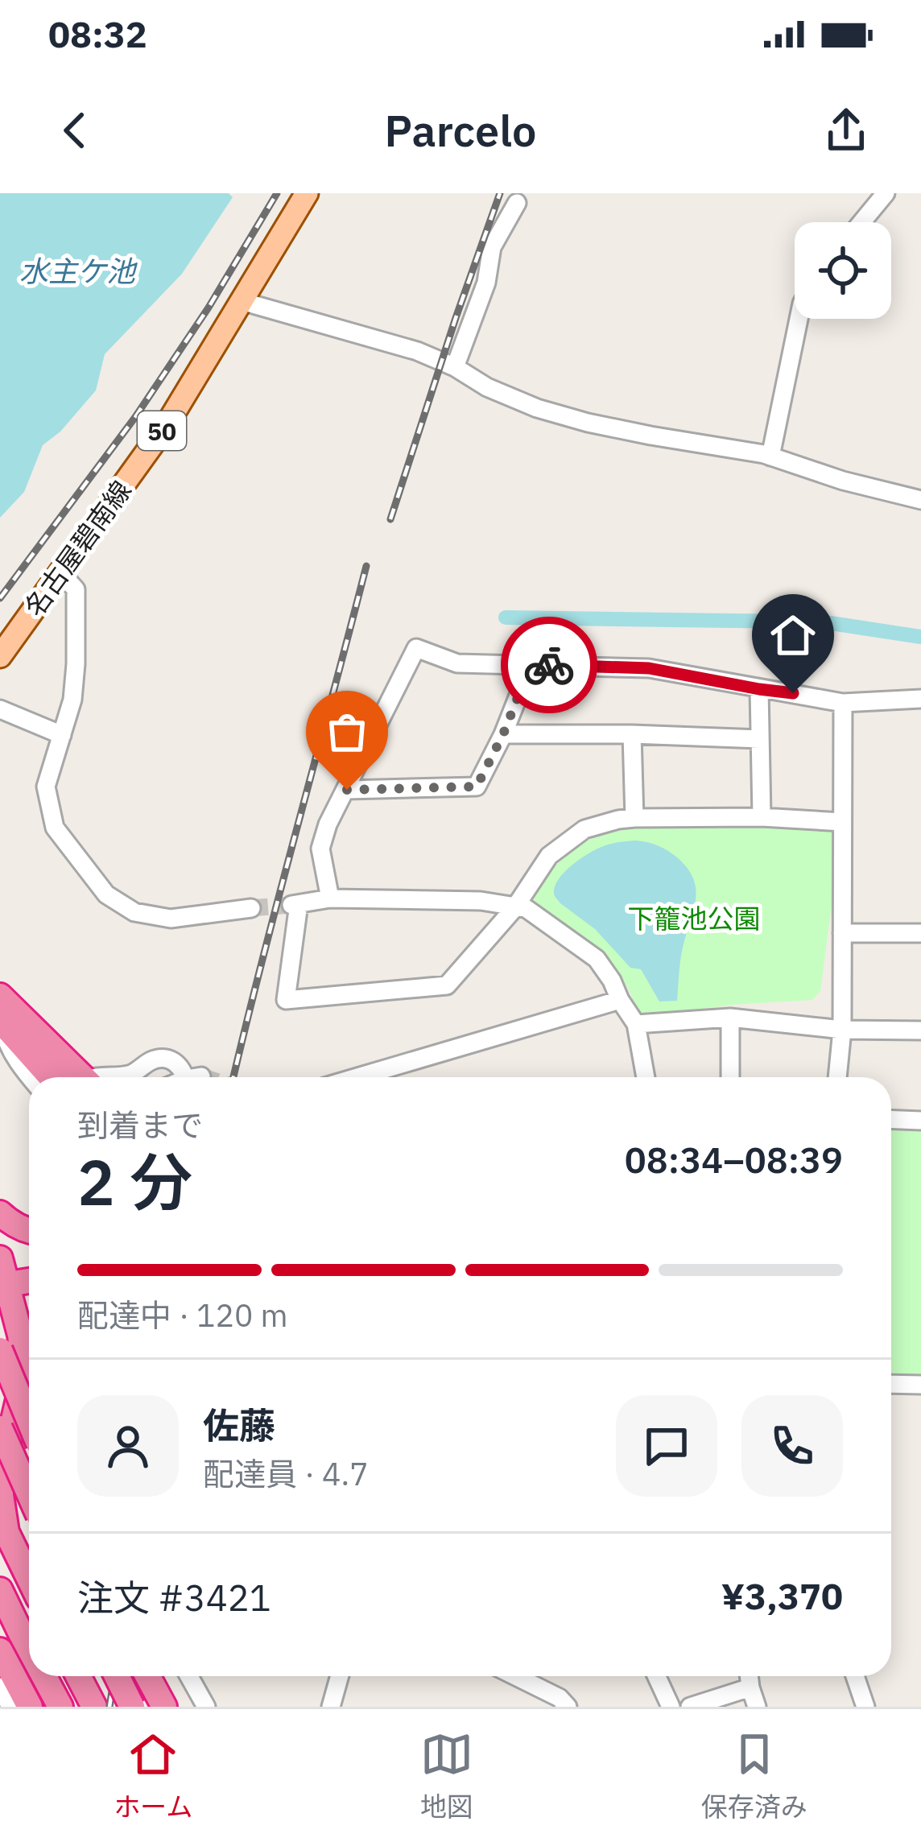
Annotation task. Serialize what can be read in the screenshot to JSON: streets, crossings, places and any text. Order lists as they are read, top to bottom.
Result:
{
  "streets": {
    "main road": ["50", "名古屋碧南線"]
  },
  "water": ["水主ケ池"],
  "parks": ["下籠池公園"],
  "page": {
    "status": "08:32",
    "header": "Parcelo",
    "heading": ["2 分", "到着まで", "08:34–08:39"],
    "panel": [
      "佐藤",
      "配達員 · 4.7",
      "注文 #3421",
      "¥3,370"
    ],
    "bar": "配達中 · 120 m",
    "tabs": ["ホーム", "地図", "保存済み"]
  }
}
